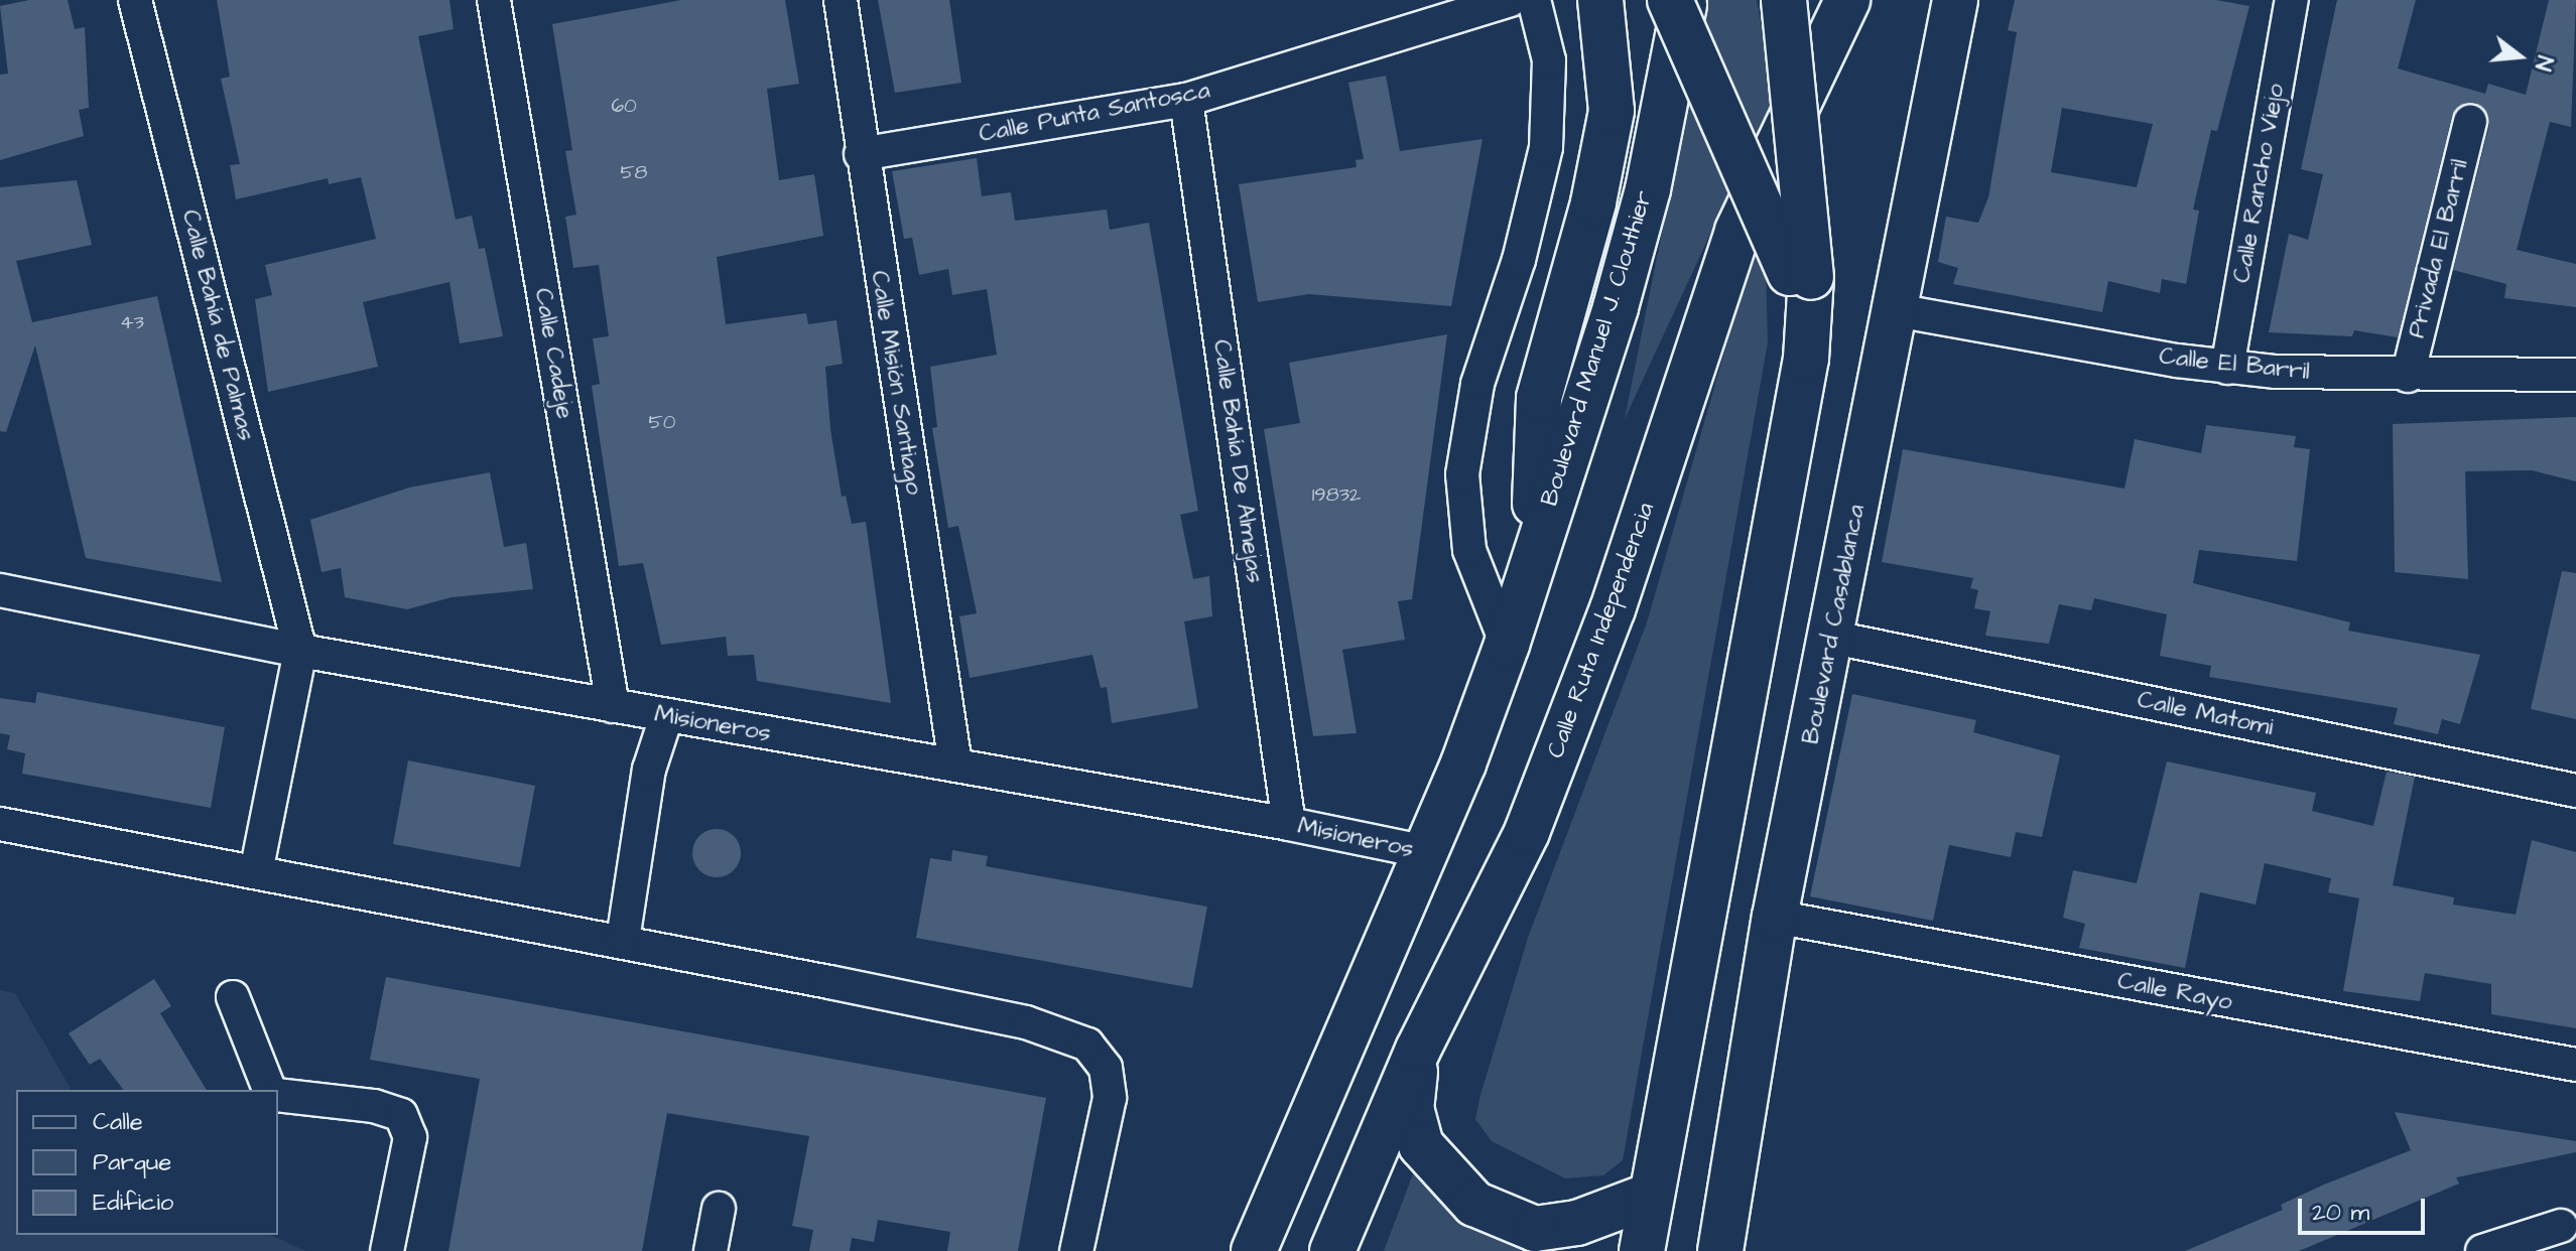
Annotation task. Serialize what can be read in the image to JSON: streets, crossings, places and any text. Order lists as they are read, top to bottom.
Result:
{
  "streets": {
    "main road": ["Boulevard Manuel J. Clouthier", "Boulevard Casablanca", "Calle Ruta Independencia"],
    "street": [
      "Calle Punta Santosca",
      "Calle Rancho Viejo",
      "Privada El Barril",
      "Calle Bahía de Palmas",
      "Calle Cadeje",
      "Calle El Barril",
      "Calle Misión Santiago",
      "Calle Bahía De Almejas",
      "Calle Matomi",
      "Misioneros",
      "Calle Rayo"
    ]
  },
  "crossings": [
    ["Calle Punta Santosca", "Calle Misión Santiago"],
    ["Calle Punta Santosca", "Calle Bahía De Almejas"],
    ["Calle Rancho Viejo", "Calle El Barril"],
    ["Privada El Barril", "Calle El Barril"],
    ["Calle Bahía de Palmas", "Misioneros"],
    ["Calle Cadeje", "Misioneros"],
    ["Calle El Barril", "Boulevard Casablanca"],
    ["Calle Misión Santiago", "Misioneros"],
    ["Calle Bahía De Almejas", "Misioneros"],
    ["Boulevard Casablanca", "Calle Matomi"],
    ["Boulevard Casablanca", "Calle Rayo"]
  ],
  "house_numbers": [
    "60",
    "58",
    "43",
    "50",
    "19832"
  ],
  "legend": ["Calle", "Parque", "Edificio"],
  "scale_bar": "20 m",
  "north": "right"
}
